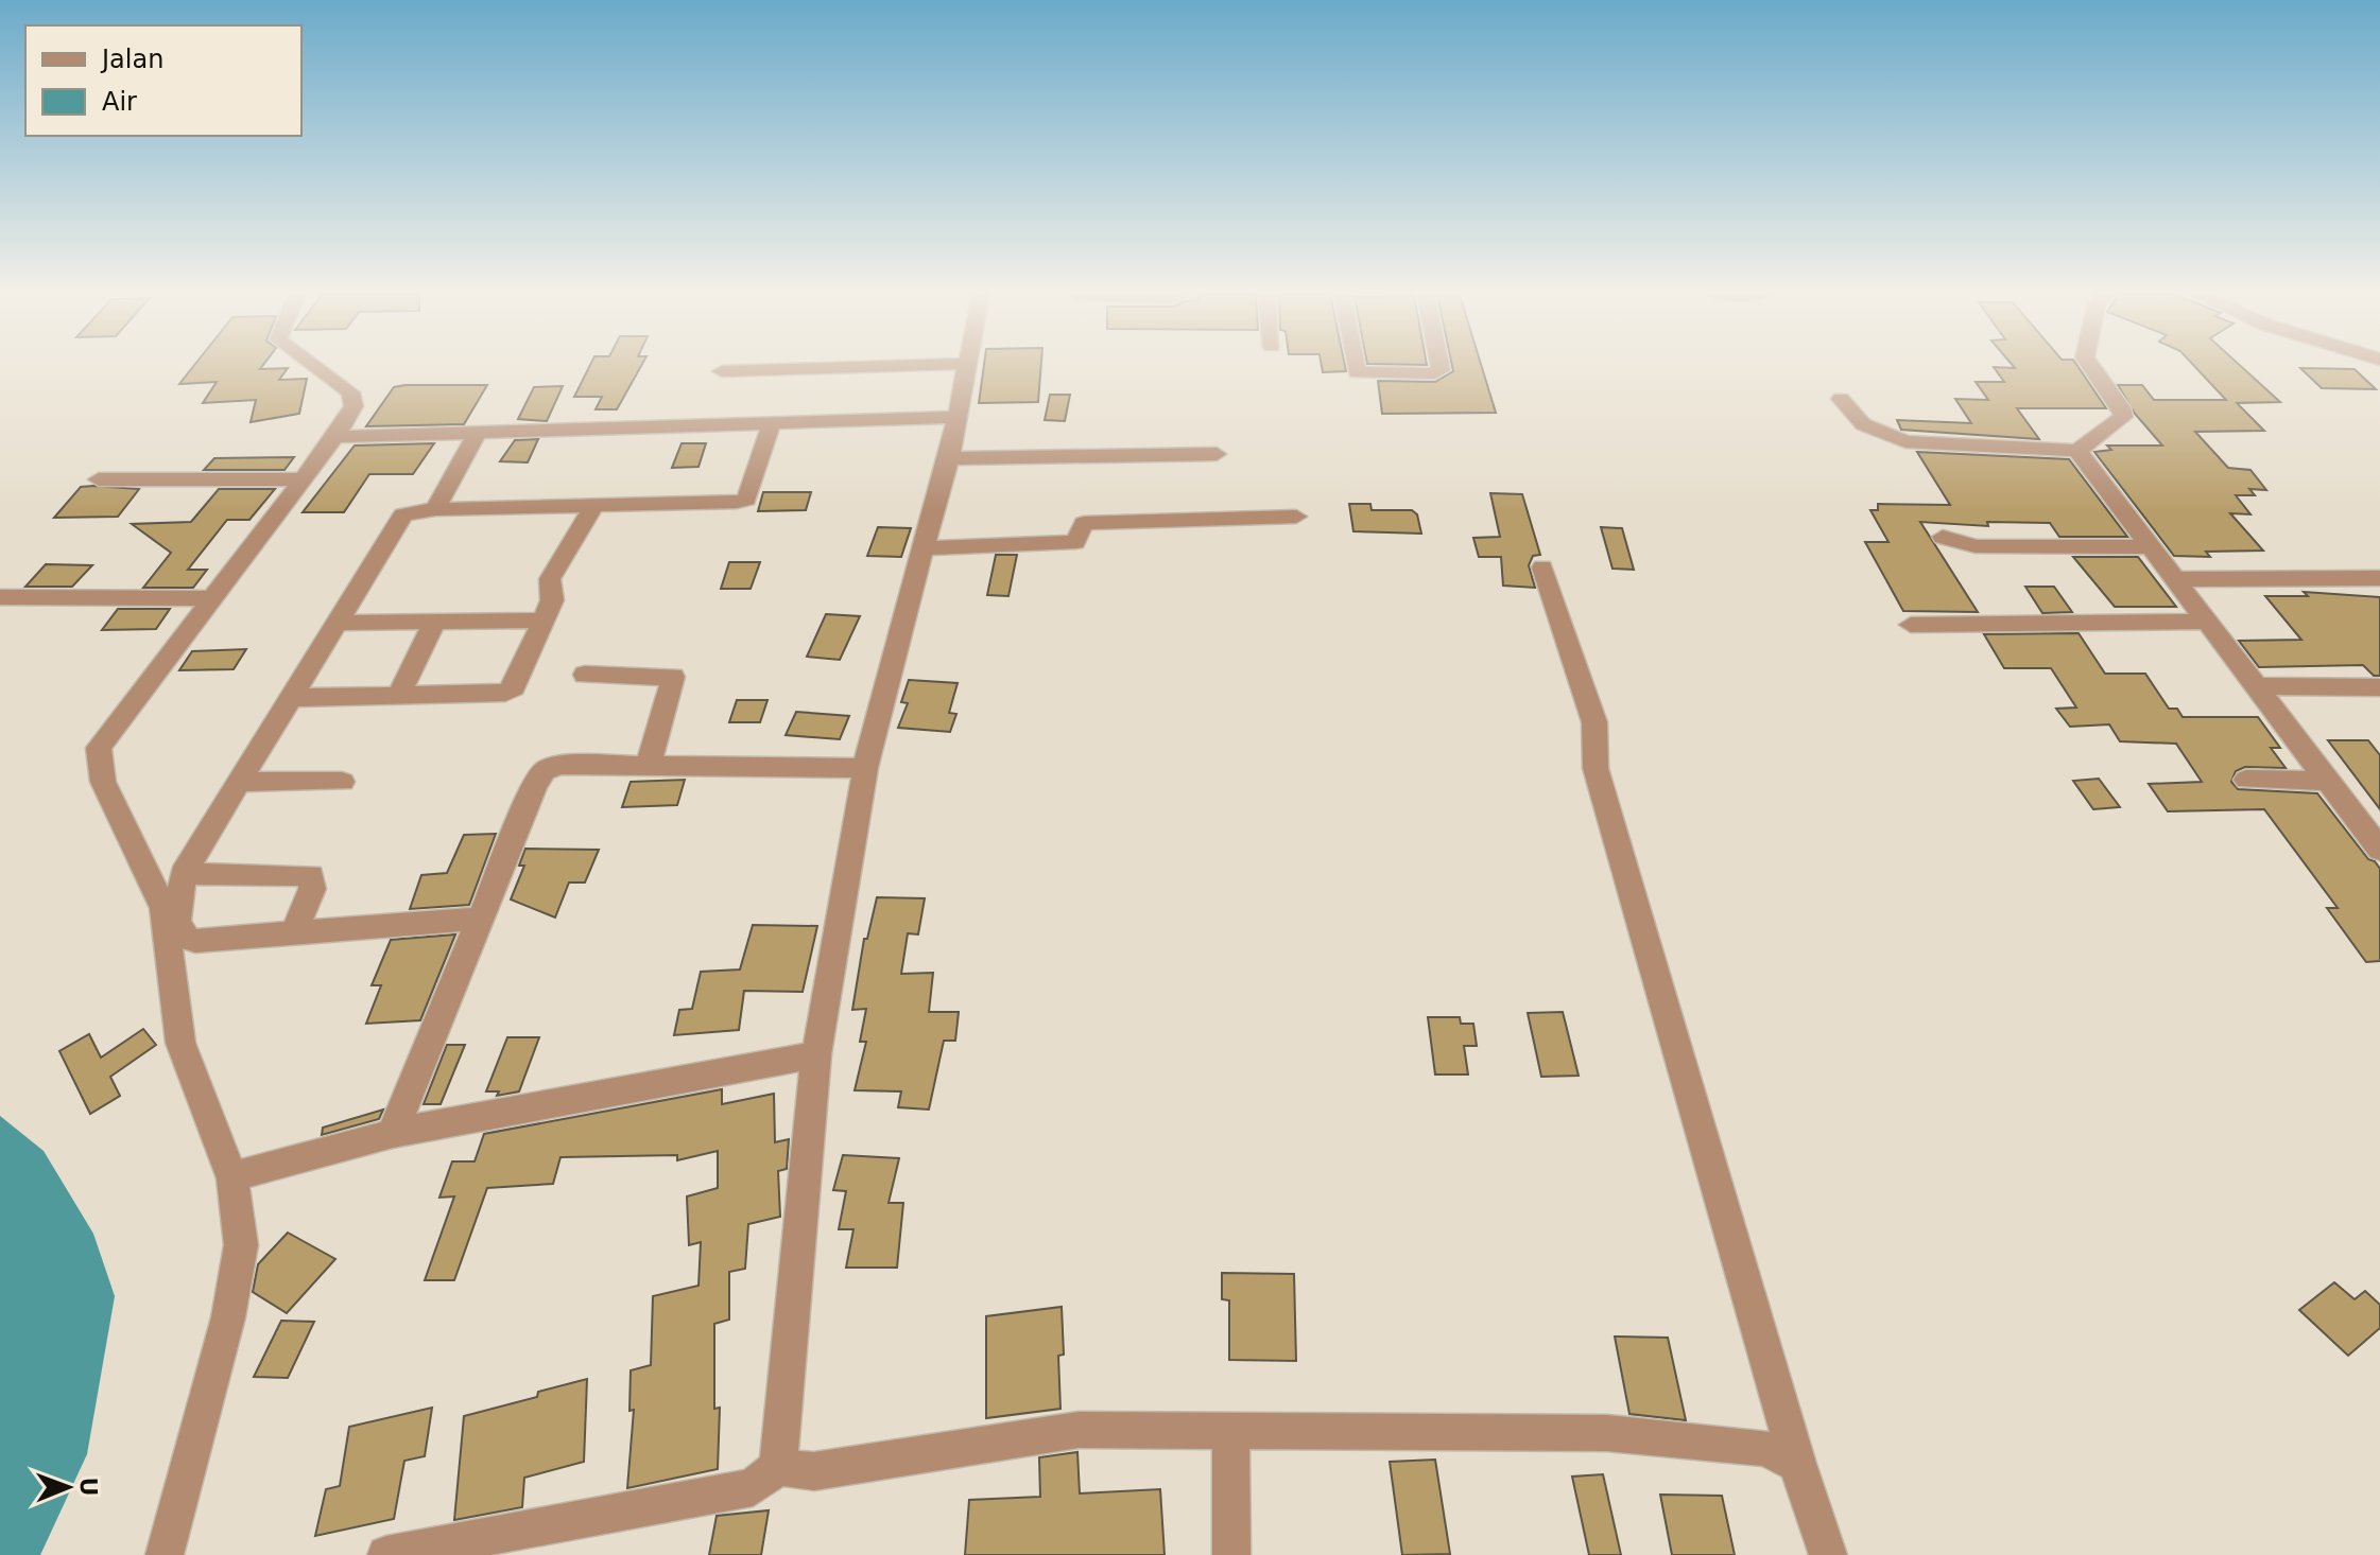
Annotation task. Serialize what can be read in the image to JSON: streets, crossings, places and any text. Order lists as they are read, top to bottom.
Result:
{
  "legend": ["Jalan", "Air"],
  "north": "right"
}
